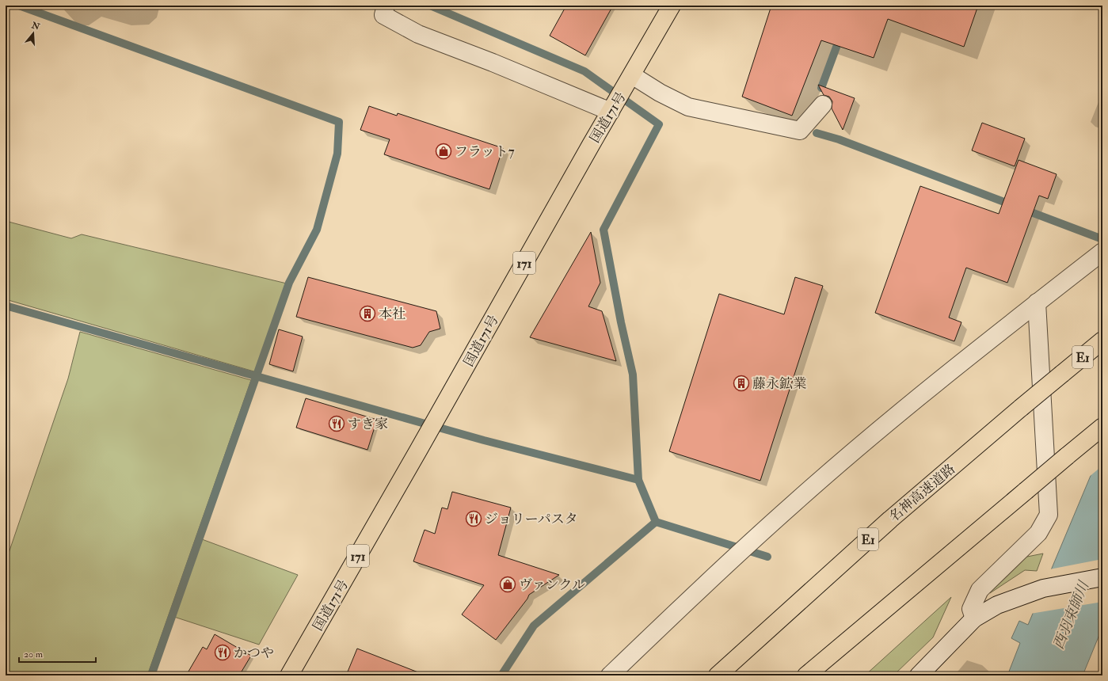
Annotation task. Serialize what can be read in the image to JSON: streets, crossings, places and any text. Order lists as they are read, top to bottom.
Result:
{
  "streets": {
    "highway": [
      "国道171号",
      "171",
      "E1",
      "名神高速道路"
    ]
  },
  "water": ["西羽束師川"],
  "places": {
    "shop": ["フラット7", "ヴァンクル"],
    "building": ["本社", "藤永鉱業"],
    "restaurant": ["すき家", "ジョリーパスタ", "かつや"]
  },
  "scale_bar": "20 m",
  "north": "top"
}
